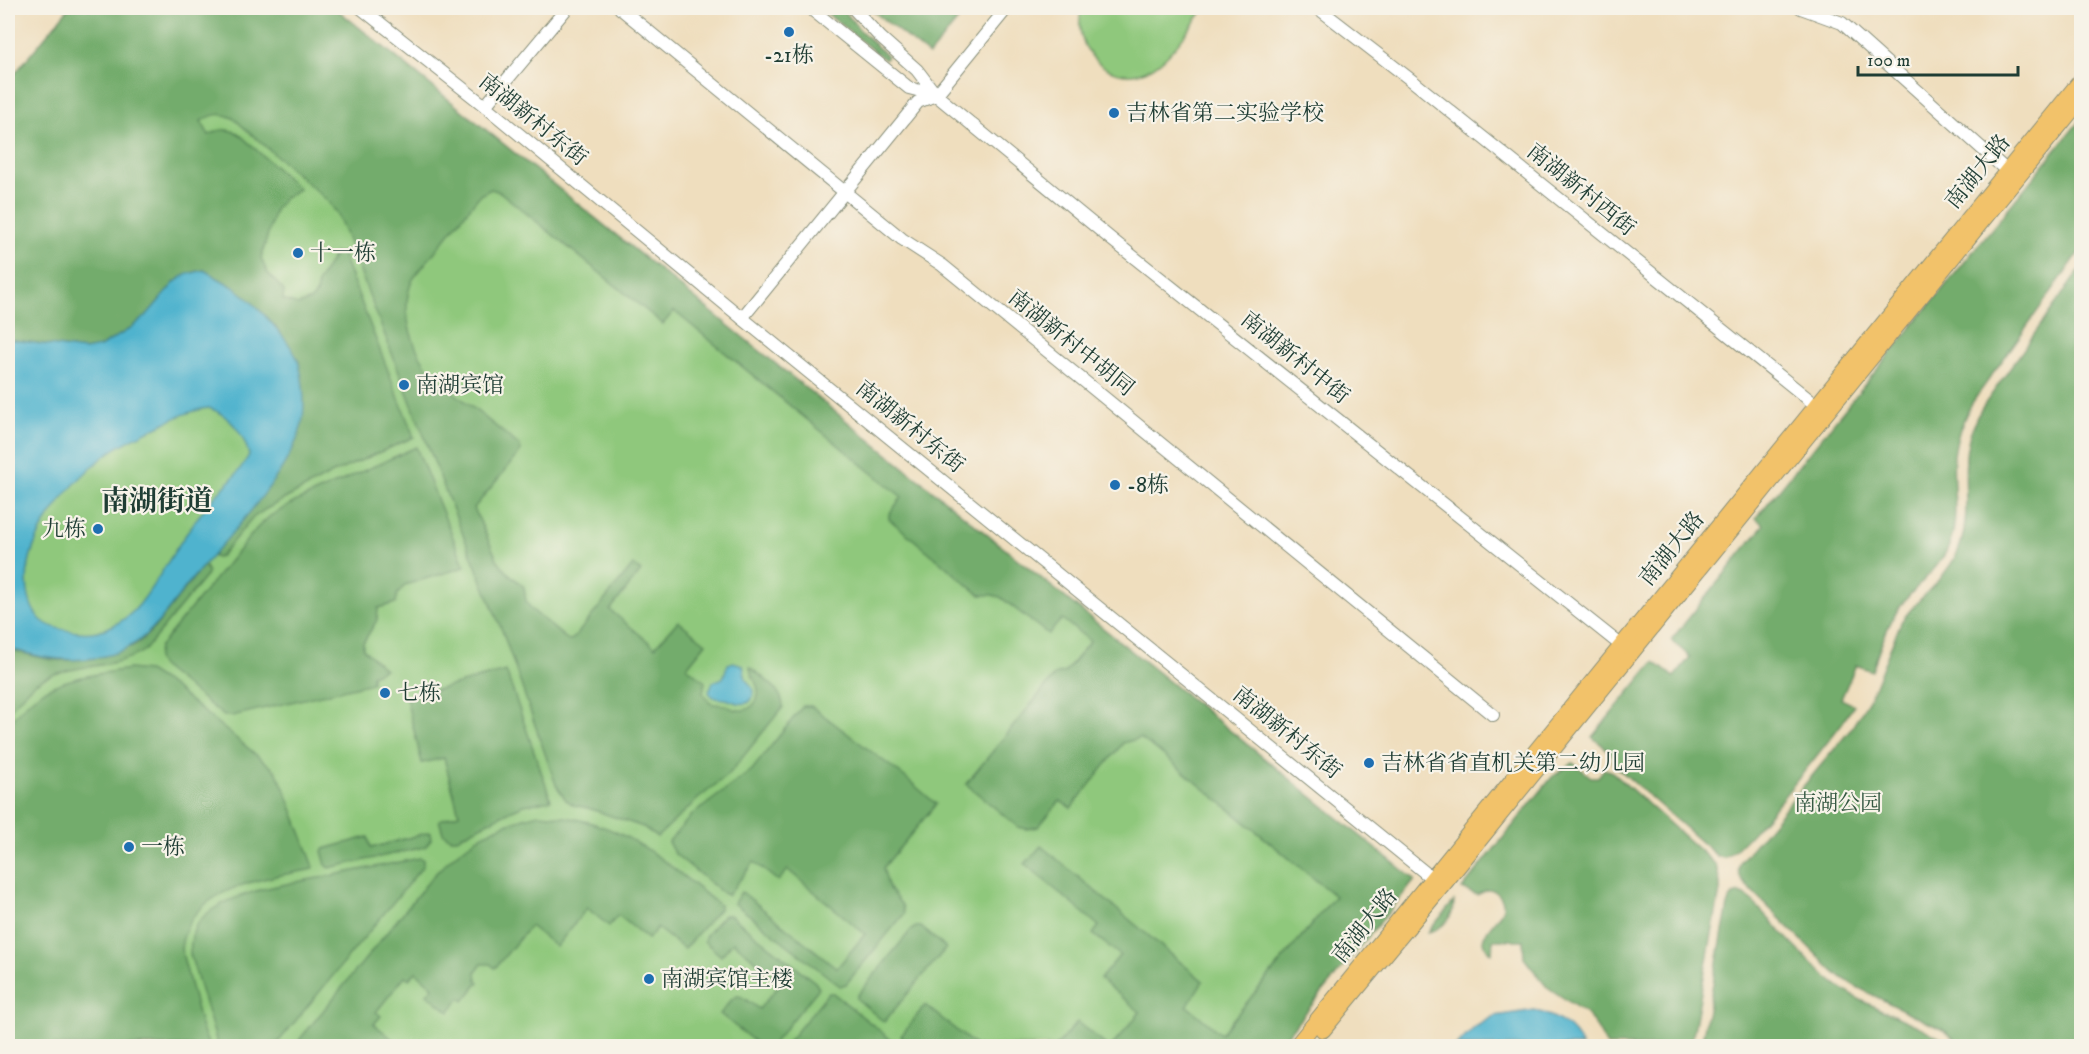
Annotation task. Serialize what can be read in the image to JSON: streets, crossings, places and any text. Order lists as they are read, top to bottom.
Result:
{
  "streets": {
    "main road": ["南湖大路"],
    "street": [
      "南湖新村东街",
      "南湖新村西街",
      "南湖新村中胡同",
      "南湖新村中街"
    ]
  },
  "crossings": [
    ["南湖新村东街", "南湖大路"],
    ["南湖大路", "南湖新村西街"],
    ["南湖大路", "南湖新村中街"]
  ],
  "districts": ["南湖街道"],
  "parks": ["南湖公园"],
  "places": [
    "-21栋",
    "吉林省第二实验学校",
    "十一栋",
    "南湖宾馆",
    "-8栋",
    "九栋",
    "七栋",
    "吉林省省直机关第二幼儿园",
    "一栋",
    "南湖宾馆主楼"
  ],
  "scale_bar": "100 m"
}
